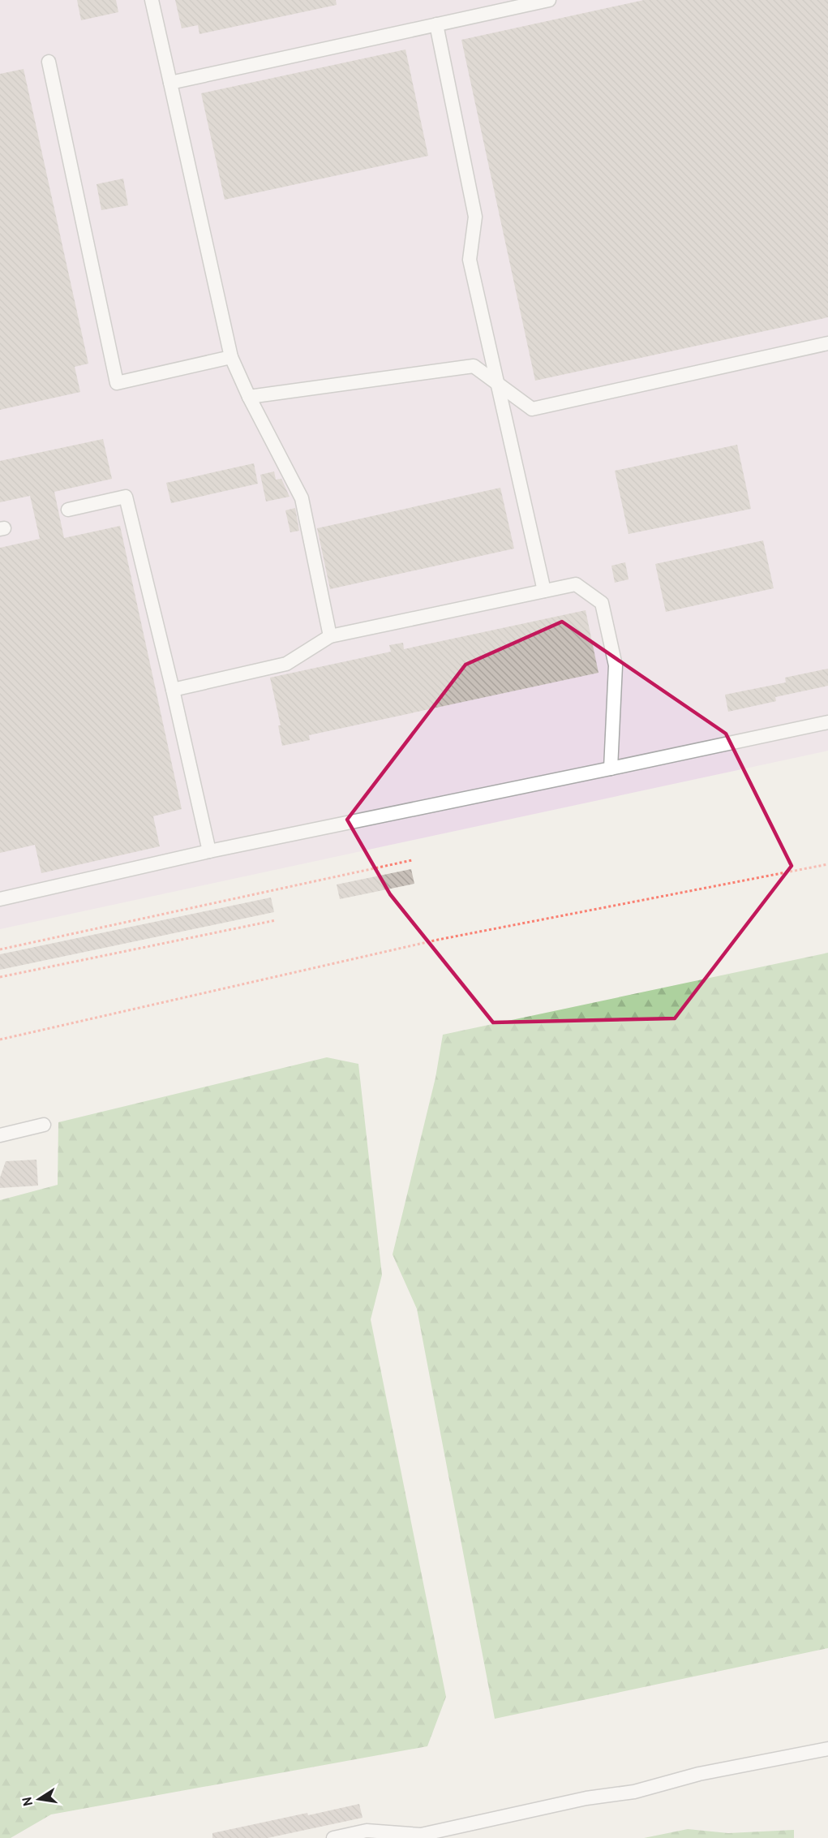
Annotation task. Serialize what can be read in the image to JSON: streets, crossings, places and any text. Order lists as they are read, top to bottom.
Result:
{
  "north": "left"
}
